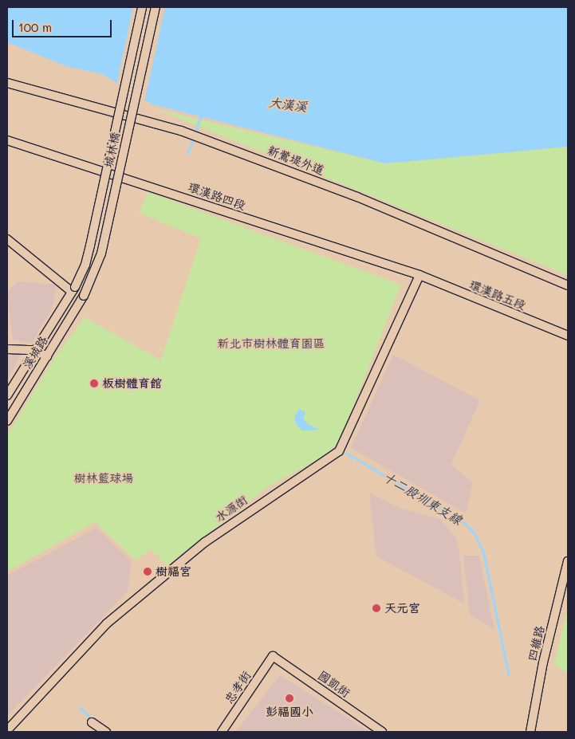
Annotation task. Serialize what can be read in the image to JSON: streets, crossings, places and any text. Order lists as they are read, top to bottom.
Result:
{
  "streets": {
    "street": [
      "城林橋",
      "新鶯堤外道",
      "環漢路四段",
      "環漢路五段",
      "溪城路",
      "水源街",
      "四維路",
      "國凱街",
      "忠孝街"
    ]
  },
  "crossings": [
    ["城林橋", "溪城路"],
    ["環漢路四段", "環漢路五段"],
    ["環漢路四段", "水源街"],
    ["環漢路五段", "水源街"],
    ["國凱街", "忠孝街"]
  ],
  "water": ["大漢溪", "十二股圳東支線"],
  "parks": ["新北市樹林體育園區", "樹林籃球場"],
  "places": [
    "板樹體育館",
    "樹福宮",
    "天元宮",
    "彭福國小"
  ],
  "scale_bar": "100 m"
}
